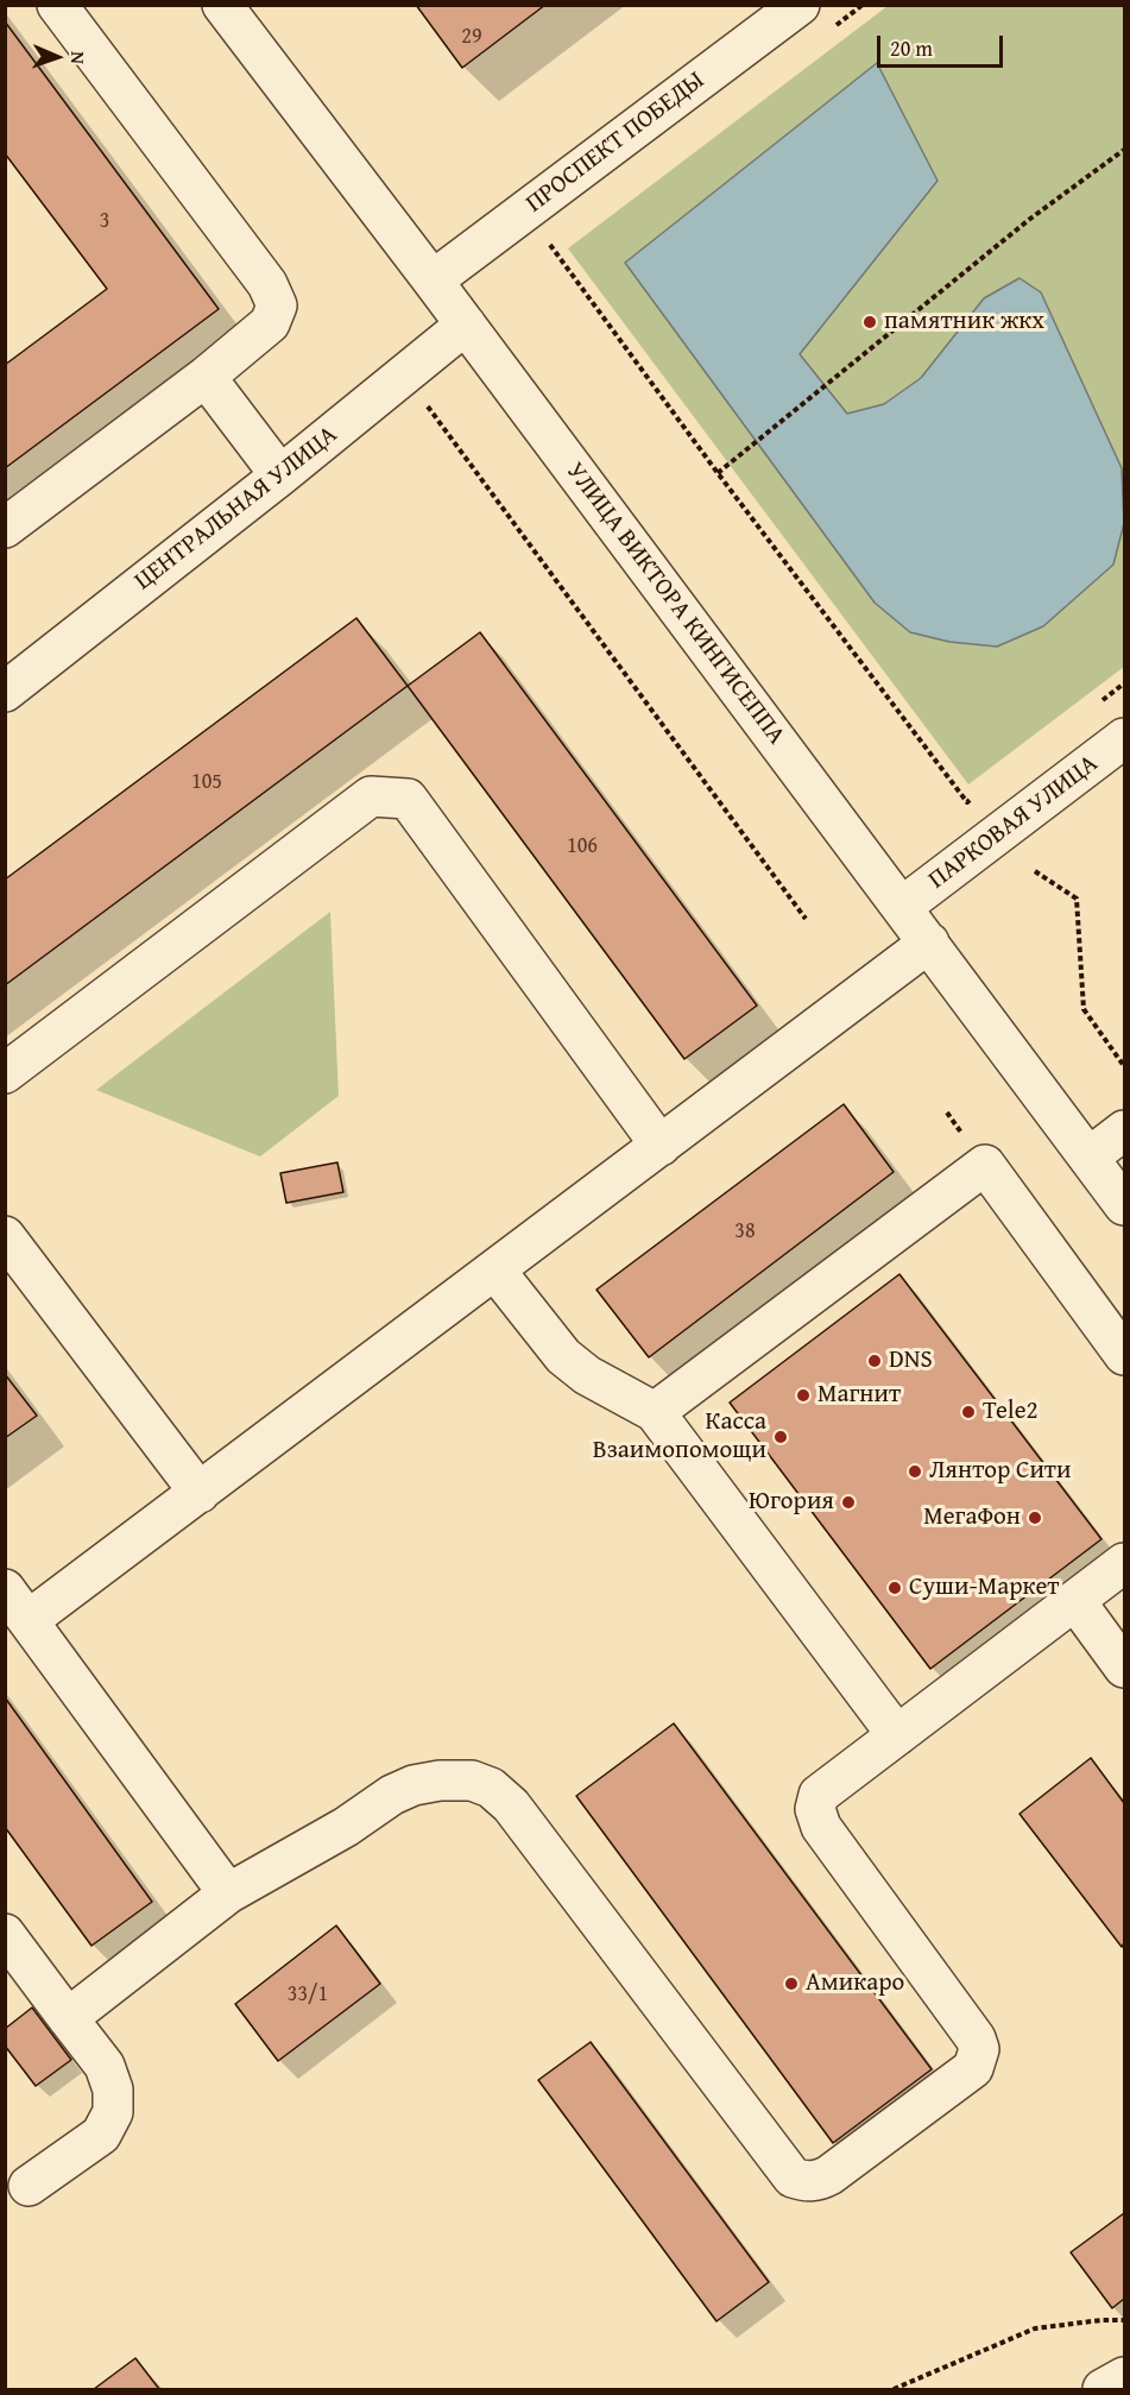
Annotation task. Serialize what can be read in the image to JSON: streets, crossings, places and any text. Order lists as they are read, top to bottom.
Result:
{
  "streets": {
    "street": [
      "ПРОСПЕКТ ПОБЕДЫ",
      "ЦЕНТРАЛЬНАЯ УЛИЦА",
      "УЛИЦА ВИКТОРА КИНГИСЕППА",
      "ПАРКОВАЯ УЛИЦА"
    ]
  },
  "crossings": [
    ["ПРОСПЕКТ ПОБЕДЫ", "УЛИЦА ВИКТОРА КИНГИСЕППА"],
    ["ЦЕНТРАЛЬНАЯ УЛИЦА", "УЛИЦА ВИКТОРА КИНГИСЕППА"],
    ["УЛИЦА ВИКТОРА КИНГИСЕППА", "ПАРКОВАЯ УЛИЦА"]
  ],
  "places": [
    "памятник жкх",
    "DNS",
    "Магнит",
    "Tele2",
    "Касса Взаимопомощи",
    "Лянтор Сити",
    "Югория",
    "МегаФон",
    "Суши-Маркет",
    "Амикаро"
  ],
  "house_numbers": [
    "29",
    "3",
    "105",
    "106",
    "38",
    "33/1"
  ],
  "scale_bar": "20 m",
  "north": "right"
}
